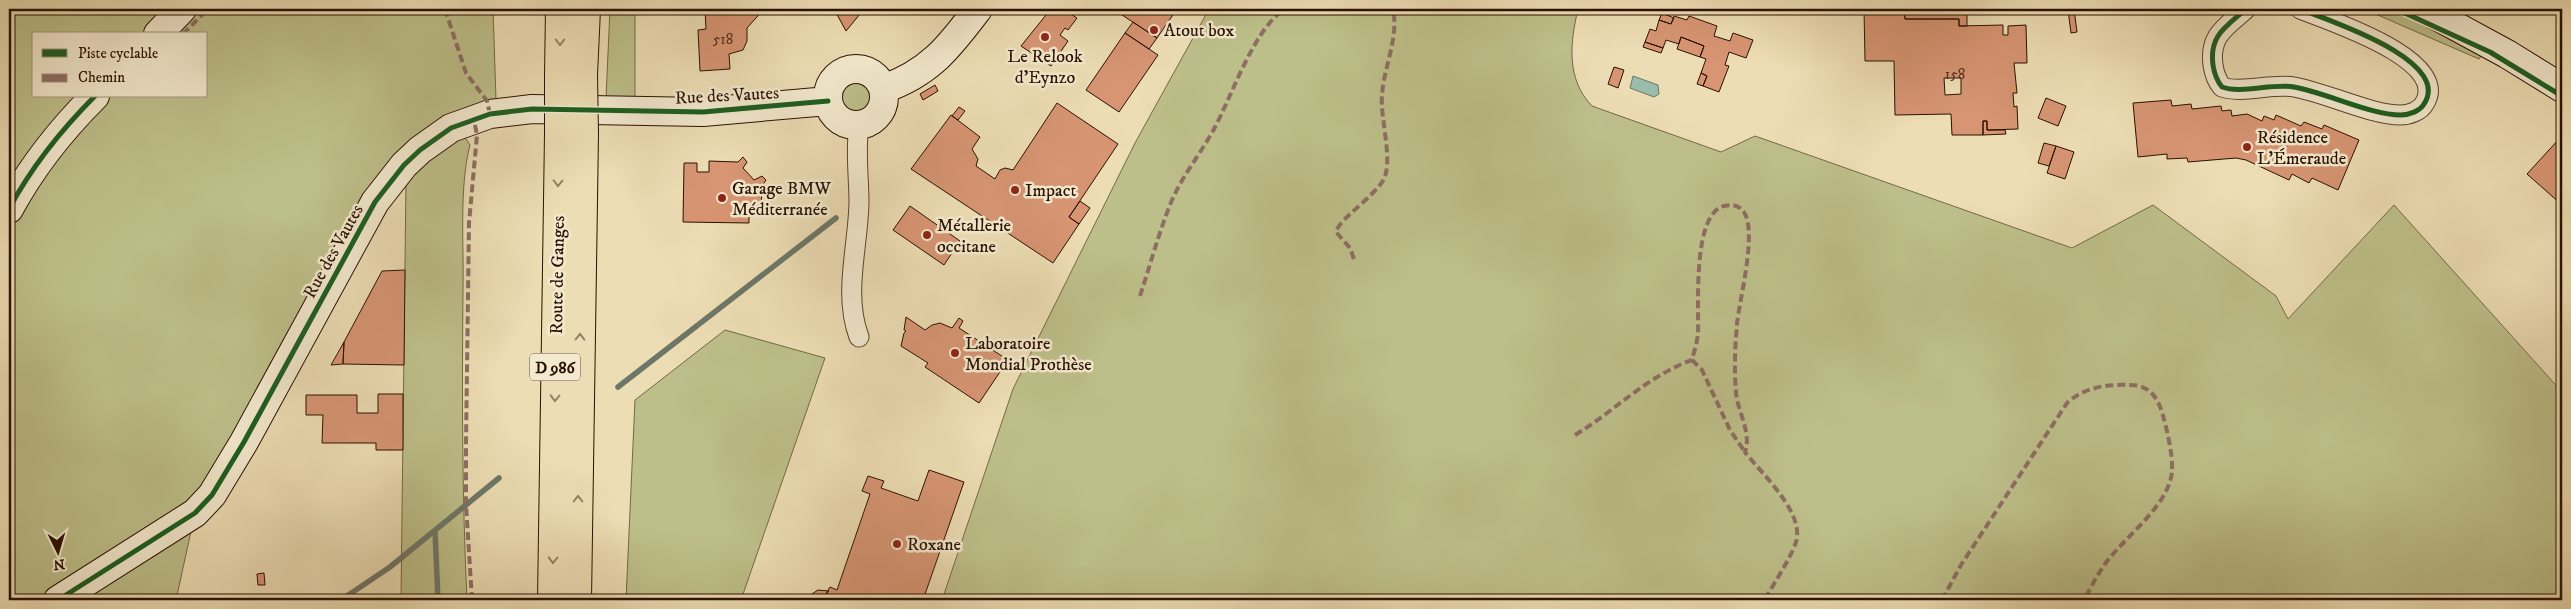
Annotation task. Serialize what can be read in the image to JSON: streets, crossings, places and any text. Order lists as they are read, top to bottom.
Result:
{
  "streets": {
    "main road": ["Route de Ganges", "D 986"],
    "street": ["Rue des Vautes"]
  },
  "crossings": [
    ["Route de Ganges", "D 986"]
  ],
  "places": [
    "Atout box",
    "Le Relook d'Eynzo",
    "Résidence L'Émeraude",
    "Impact",
    "Garage BMW Méditerranée",
    "Métallerie occitane",
    "Laboratoire Mondial Prothèse",
    "Roxane"
  ],
  "house_numbers": ["518", "158"],
  "legend": ["Piste cyclable", "Chemin"],
  "north": "bottom"
}
